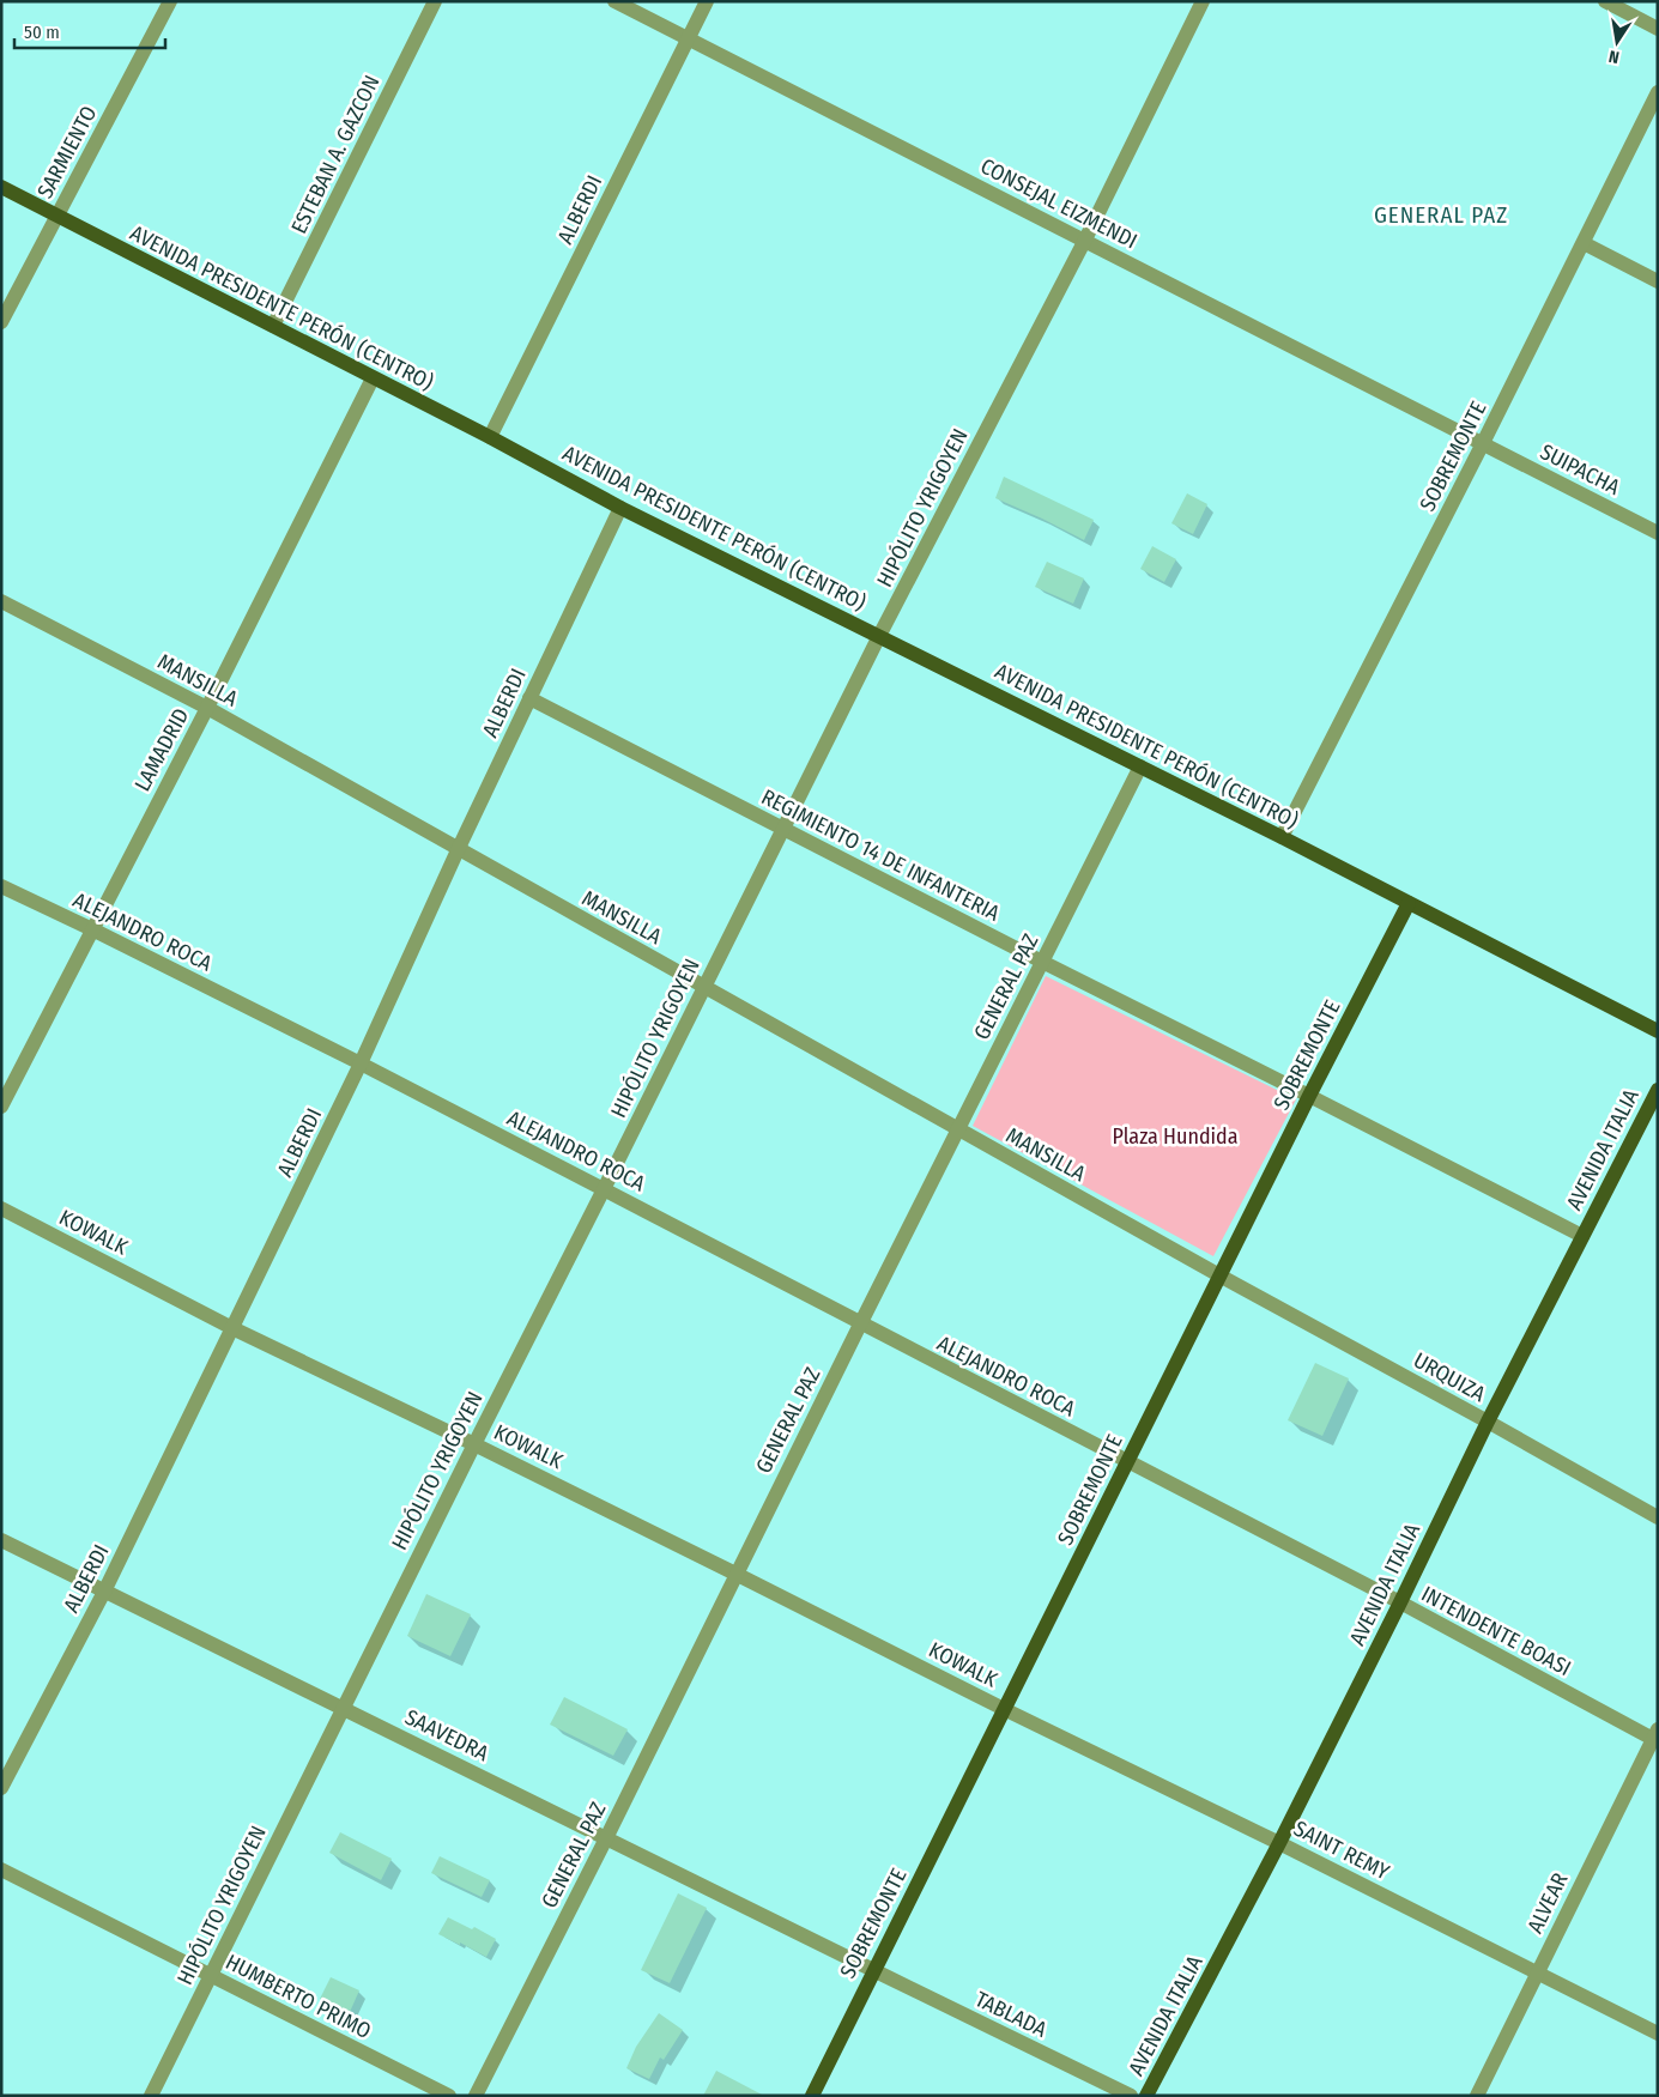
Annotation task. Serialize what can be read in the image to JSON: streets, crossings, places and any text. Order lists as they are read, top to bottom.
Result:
{
  "streets": {
    "main road": ["AVENIDA PRESIDENTE PERÓN (CENTRO)", "SOBREMONTE", "AVENIDA ITALIA"],
    "street": [
      "SARMIENTO",
      "ESTEBAN A. GAZCON",
      "CONSEJAL EIZMENDI",
      "ALBERDI",
      "SUIPACHA",
      "HIPÓLITO YRIGOYEN",
      "MANSILLA",
      "LAMADRID",
      "REGIMIENTO 14 DE INFANTERIA",
      "ALEJANDRO ROCA",
      "GENERAL PAZ",
      "KOWALK",
      "URQUIZA",
      "INTENDENTE BOASI",
      "SAAVEDRA",
      "SAINT REMY",
      "ALVEAR",
      "HUMBERTO PRIMO",
      "TABLADA"
    ]
  },
  "crossings": [
    ["SARMIENTO", "AVENIDA PRESIDENTE PERÓN (CENTRO)"],
    ["ESTEBAN A. GAZCON", "AVENIDA PRESIDENTE PERÓN (CENTRO)"],
    ["CONSEJAL EIZMENDI", "ALBERDI"],
    ["CONSEJAL EIZMENDI", "SOBREMONTE"],
    ["CONSEJAL EIZMENDI", "SUIPACHA"],
    ["CONSEJAL EIZMENDI", "HIPÓLITO YRIGOYEN"],
    ["ALBERDI", "AVENIDA PRESIDENTE PERÓN (CENTRO)"],
    ["ALBERDI", "MANSILLA"],
    ["ALBERDI", "REGIMIENTO 14 DE INFANTERIA"],
    ["ALBERDI", "ALEJANDRO ROCA"],
    ["ALBERDI", "KOWALK"],
    ["ALBERDI", "SAAVEDRA"],
    ["AVENIDA PRESIDENTE PERÓN (CENTRO)", "SOBREMONTE"],
    ["AVENIDA PRESIDENTE PERÓN (CENTRO)", "HIPÓLITO YRIGOYEN"],
    ["AVENIDA PRESIDENTE PERÓN (CENTRO)", "LAMADRID"],
    ["AVENIDA PRESIDENTE PERÓN (CENTRO)", "GENERAL PAZ"],
    ["SOBREMONTE", "SUIPACHA"],
    ["SOBREMONTE", "MANSILLA"],
    ["SOBREMONTE", "REGIMIENTO 14 DE INFANTERIA"],
    ["SOBREMONTE", "ALEJANDRO ROCA"],
    ["SOBREMONTE", "KOWALK"],
    ["SOBREMONTE", "URQUIZA"],
    ["SOBREMONTE", "INTENDENTE BOASI"],
    ["SOBREMONTE", "SAAVEDRA"],
    ["SOBREMONTE", "SAINT REMY"],
    ["SOBREMONTE", "TABLADA"],
    ["HIPÓLITO YRIGOYEN", "MANSILLA"],
    ["HIPÓLITO YRIGOYEN", "REGIMIENTO 14 DE INFANTERIA"],
    ["HIPÓLITO YRIGOYEN", "ALEJANDRO ROCA"],
    ["HIPÓLITO YRIGOYEN", "KOWALK"],
    ["HIPÓLITO YRIGOYEN", "SAAVEDRA"],
    ["HIPÓLITO YRIGOYEN", "HUMBERTO PRIMO"],
    ["MANSILLA", "LAMADRID"],
    ["MANSILLA", "GENERAL PAZ"],
    ["MANSILLA", "URQUIZA"],
    ["LAMADRID", "ALEJANDRO ROCA"],
    ["REGIMIENTO 14 DE INFANTERIA", "GENERAL PAZ"],
    ["REGIMIENTO 14 DE INFANTERIA", "AVENIDA ITALIA"],
    ["ALEJANDRO ROCA", "GENERAL PAZ"],
    ["ALEJANDRO ROCA", "INTENDENTE BOASI"],
    ["GENERAL PAZ", "KOWALK"],
    ["GENERAL PAZ", "SAAVEDRA"],
    ["AVENIDA ITALIA", "URQUIZA"],
    ["AVENIDA ITALIA", "INTENDENTE BOASI"],
    ["AVENIDA ITALIA", "SAINT REMY"],
    ["KOWALK", "SAINT REMY"],
    ["INTENDENTE BOASI", "ALVEAR"],
    ["SAAVEDRA", "TABLADA"],
    ["SAINT REMY", "ALVEAR"]
  ],
  "districts": ["GENERAL PAZ"],
  "parks": ["Plaza Hundida"],
  "scale_bar": "50 m",
  "north": "bottom"
}
